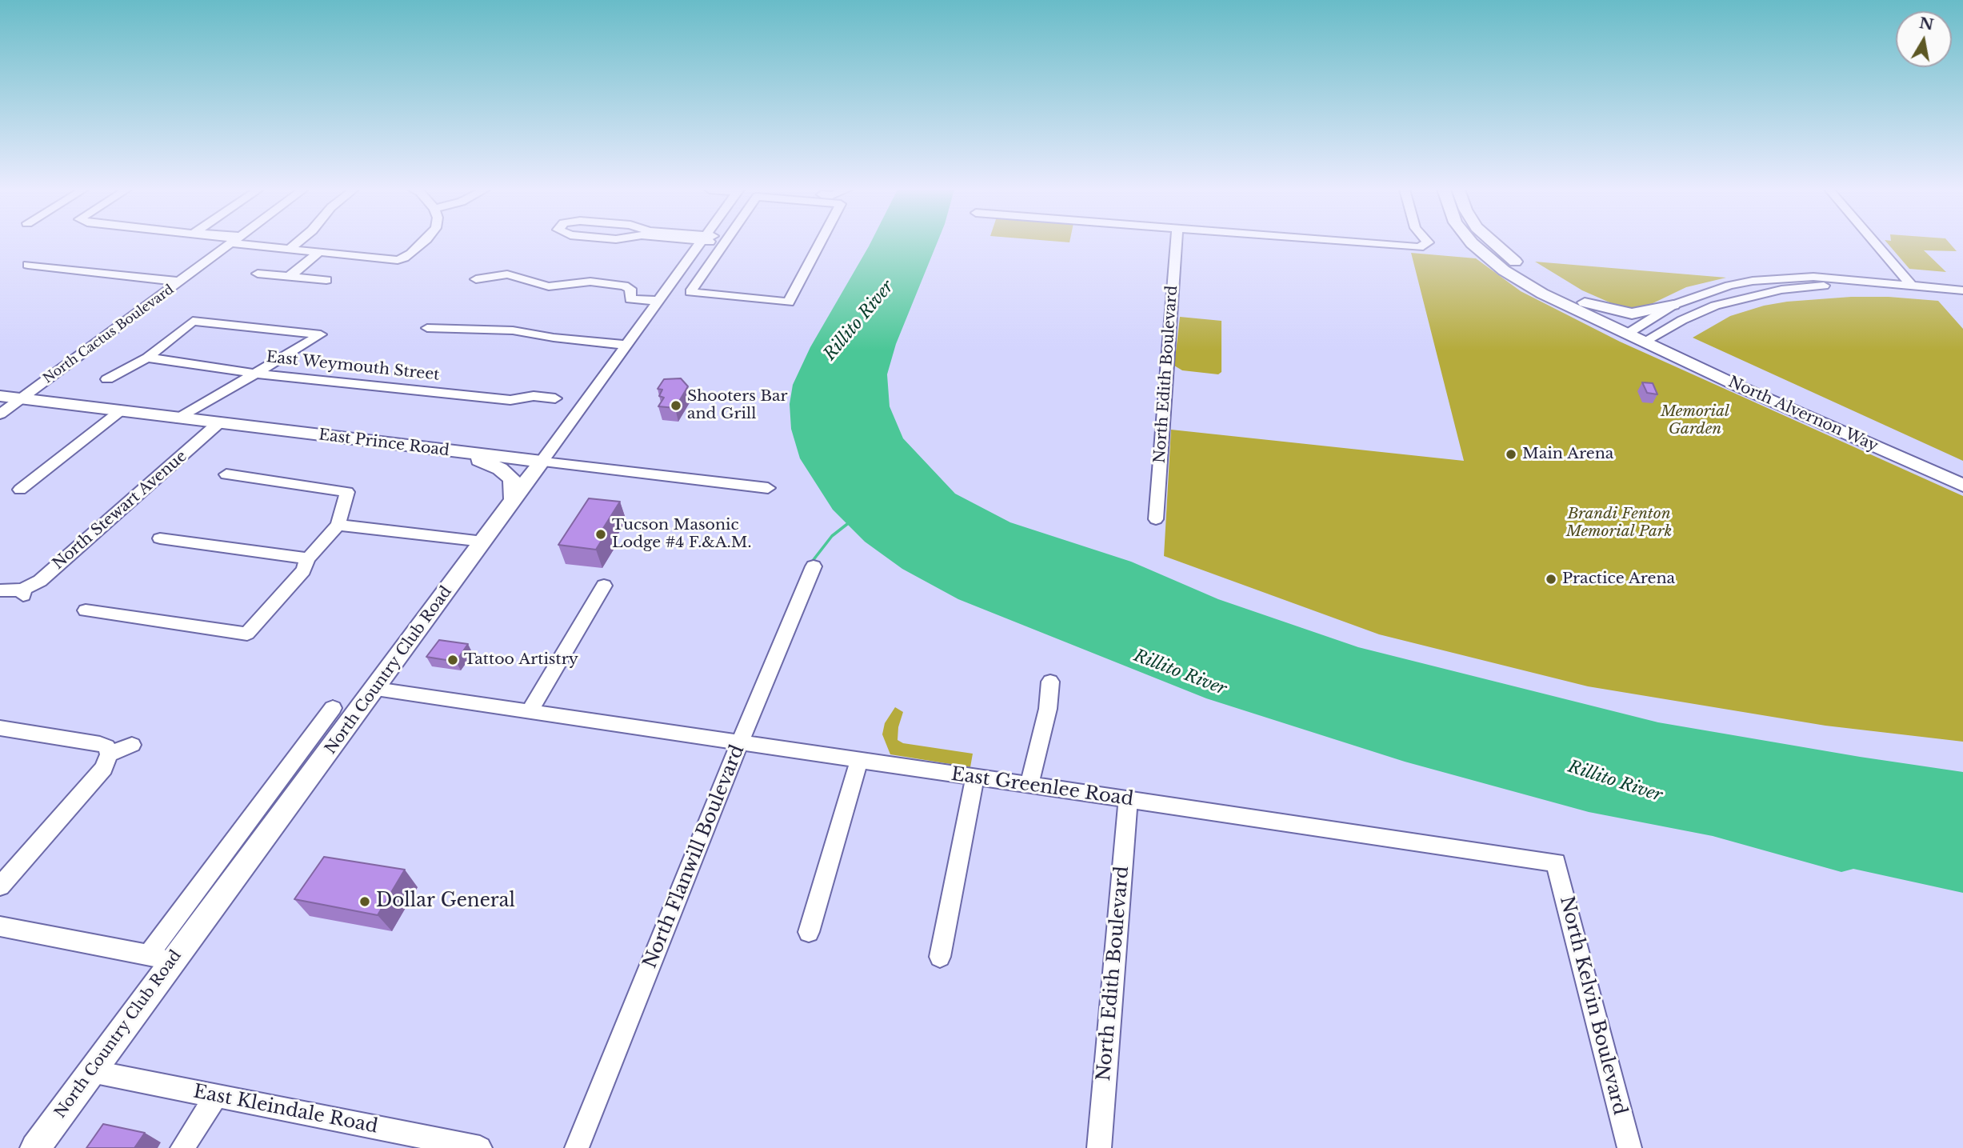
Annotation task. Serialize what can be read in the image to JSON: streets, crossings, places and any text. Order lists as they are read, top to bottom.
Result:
{
  "streets": {
    "main road": ["North Alvernon Way", "East Prince Road", "North Country Club Road"],
    "street": [
      "North Cactus Boulevard",
      "East Weymouth Street",
      "North Edith Boulevard",
      "North Stewart Avenue",
      "East Greenlee Road",
      "North Flanwill Boulevard",
      "North Kelvin Boulevard",
      "East Kleindale Road"
    ]
  },
  "crossings": [
    ["North Cactus Boulevard", "East Prince Road"],
    ["North Edith Boulevard", "East Greenlee Road"],
    ["East Prince Road", "North Stewart Avenue"],
    ["East Prince Road", "North Country Club Road"],
    ["North Country Club Road", "East Greenlee Road"],
    ["North Country Club Road", "East Kleindale Road"],
    ["East Greenlee Road", "North Flanwill Boulevard"],
    ["East Greenlee Road", "North Kelvin Boulevard"]
  ],
  "water": ["Rillito River"],
  "parks": ["Memorial Garden", "Brandi Fenton Memorial Park"],
  "places": [
    "Shooters Bar and Grill",
    "Main Arena",
    "Tucson Masonic Lodge #4 F.&A.M.",
    "Practice Arena",
    "Tattoo Artistry",
    "Dollar General"
  ],
  "north": "top"
}
